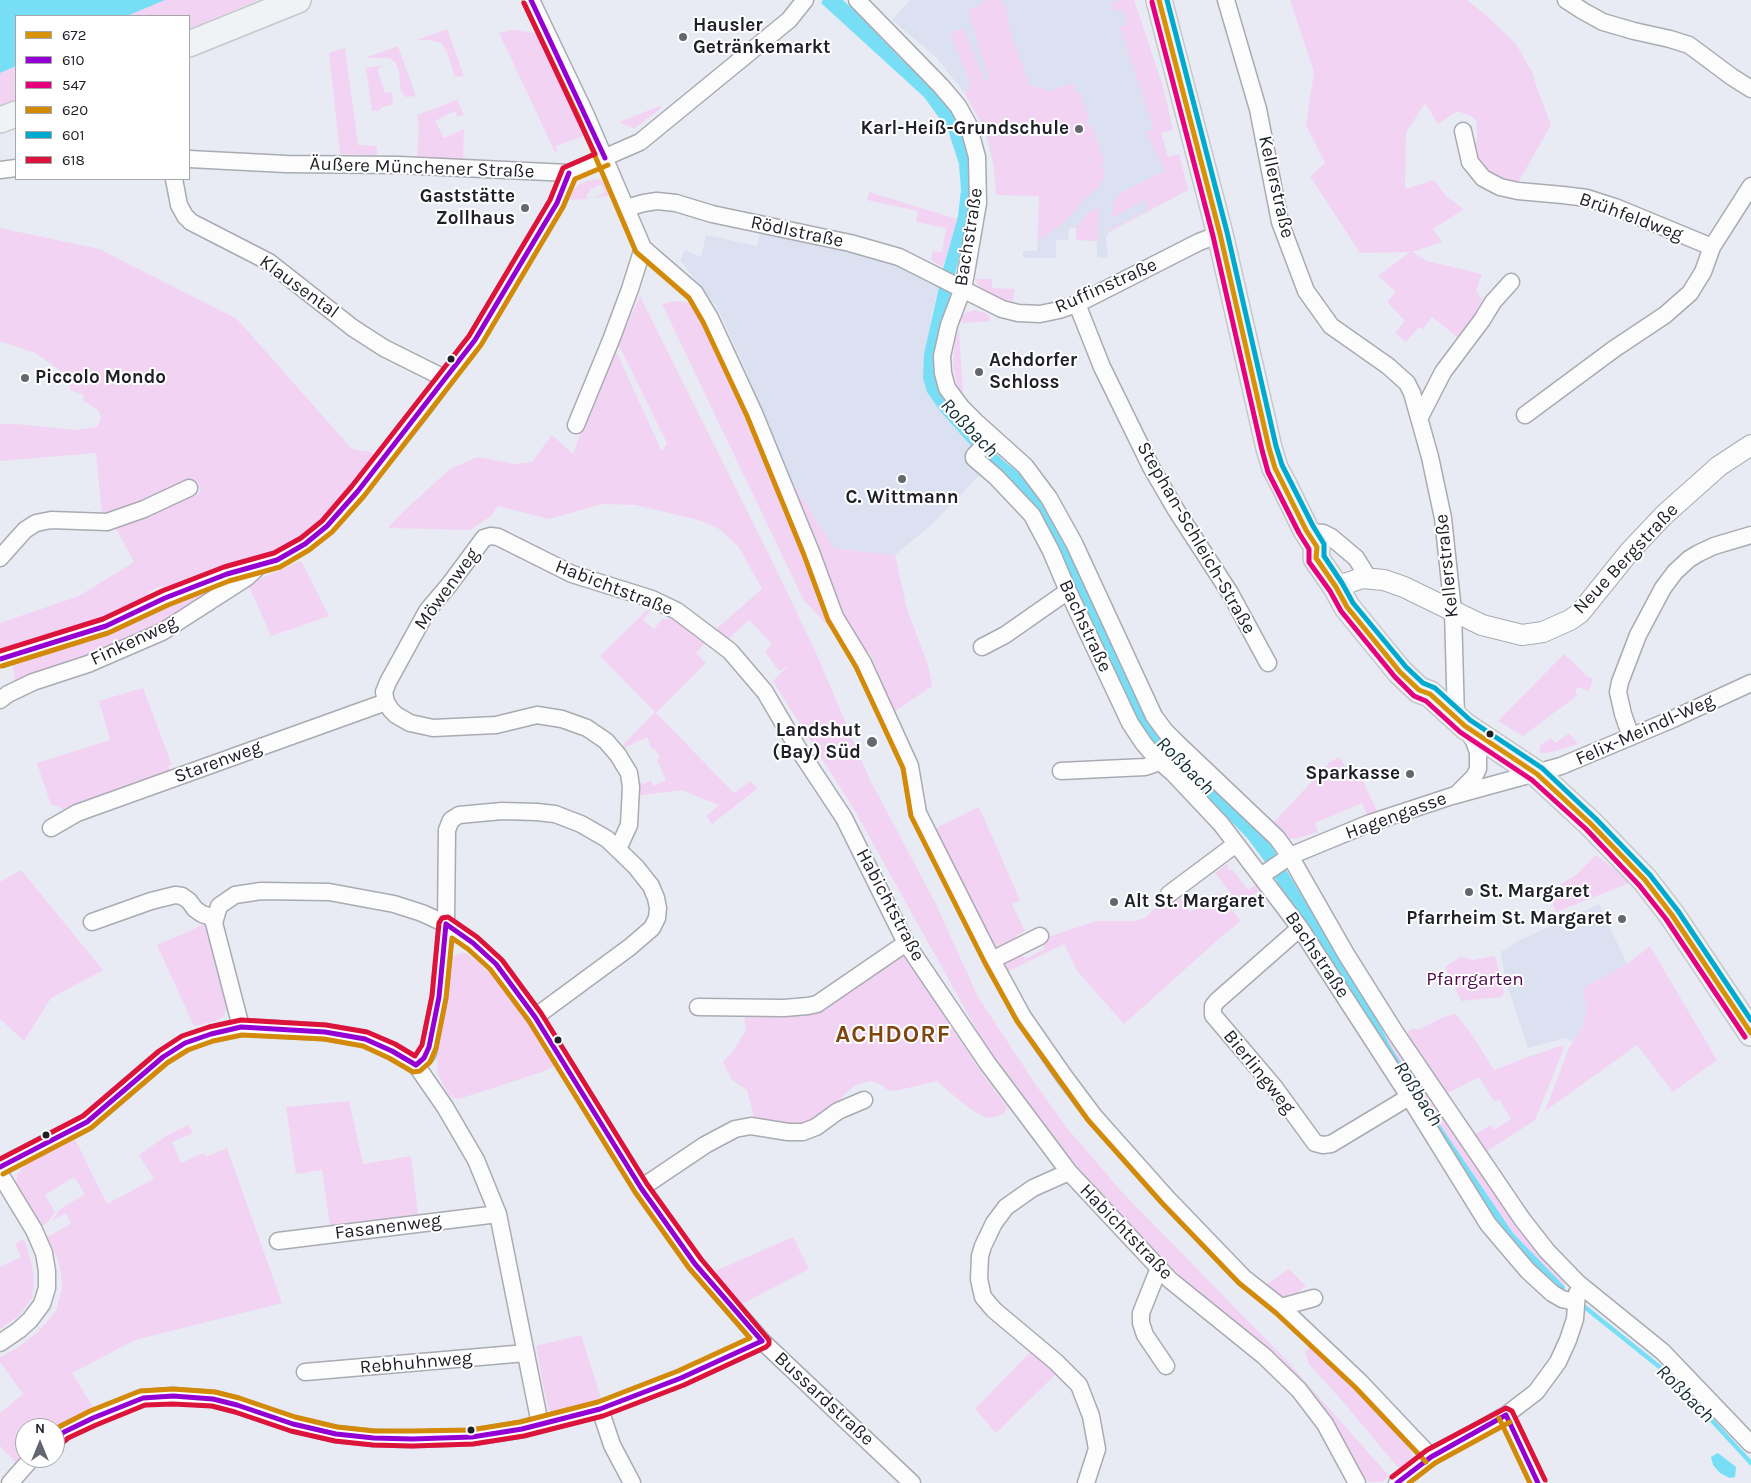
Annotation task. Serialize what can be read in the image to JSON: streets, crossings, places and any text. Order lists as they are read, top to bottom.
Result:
{
  "streets": {
    "street": [
      "Äußere Münchener Straße",
      "Kellerstraße",
      "Brühfeldweg",
      "Rödlstraße",
      "Bachstraße",
      "Ruffinstraße",
      "Klausental",
      "Stephan-Schleich-Straße",
      "Neue Bergstraße",
      "Habichtstraße",
      "Möwenweg",
      "Finkenweg",
      "Felix-Meindl-Weg",
      "Starenweg",
      "Hagengasse",
      "Bierlingweg",
      "Fasanenweg",
      "Rebhuhnweg",
      "Bussardstraße"
    ]
  },
  "crossings": [
    ["Kellerstraße", "Neue Bergstraße"],
    ["Rödlstraße", "Bachstraße"],
    ["Rödlstraße", "Ruffinstraße"],
    ["Bachstraße", "Ruffinstraße"],
    ["Bachstraße", "Hagengasse"],
    ["Bachstraße", "Bierlingweg"],
    ["Ruffinstraße", "Stephan-Schleich-Straße"],
    ["Habichtstraße", "Möwenweg"],
    ["Möwenweg", "Starenweg"],
    ["Felix-Meindl-Weg", "Hagengasse"]
  ],
  "districts": ["ACHDORF"],
  "water": ["Roßbach"],
  "parks": ["Pfarrgarten"],
  "places": [
    "Hausler Getränkemarkt",
    "Karl-Heiß-Grundschule",
    "Gaststätte Zollhaus",
    "Achdorfer Schloss",
    "Piccolo Mondo",
    "C. Wittmann",
    "Landshut (Bay) Süd",
    "Sparkasse",
    "St. Margaret",
    "Alt St. Margaret",
    "Pfarrheim St. Margaret"
  ],
  "lines": [
    "transit line 672",
    "transit line 610",
    "transit line 601",
    "transit line 547",
    "transit line 620",
    "transit line 618"
  ],
  "legend": [
    "672",
    "610",
    "547",
    "620",
    "601",
    "618"
  ],
  "north": "top"
}
